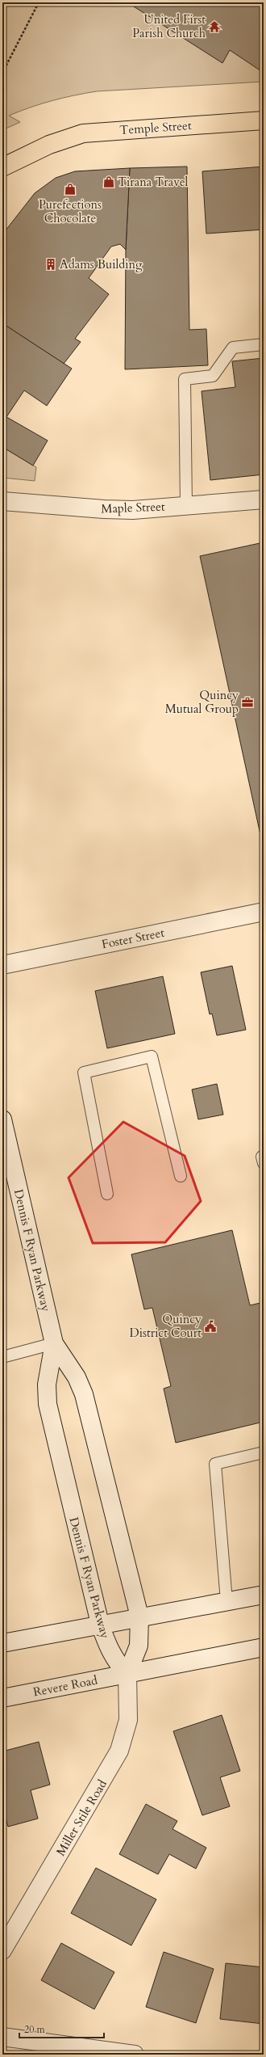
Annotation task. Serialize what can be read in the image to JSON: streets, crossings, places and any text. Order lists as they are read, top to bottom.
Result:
{
  "streets": {
    "main road": ["Temple Street"],
    "street": [
      "Maple Street",
      "Foster Street",
      "Dennis F Ryan Parkway",
      "Revere Road",
      "Miller Stile Road"
    ]
  },
  "crossings": [
    ["Dennis F Ryan Parkway", "Revere Road"],
    ["Dennis F Ryan Parkway", "Miller Stile Road"],
    ["Revere Road", "Miller Stile Road"]
  ],
  "places": {
    "temple": ["United First Parish Church"],
    "shop": ["Tirana Travel", "Purefections Chocolate"],
    "building": ["Adams Building"],
    "office": ["Quincy Mutual Group"],
    "public building": ["Quincy District Court"]
  },
  "scale_bar": "20 m"
}
